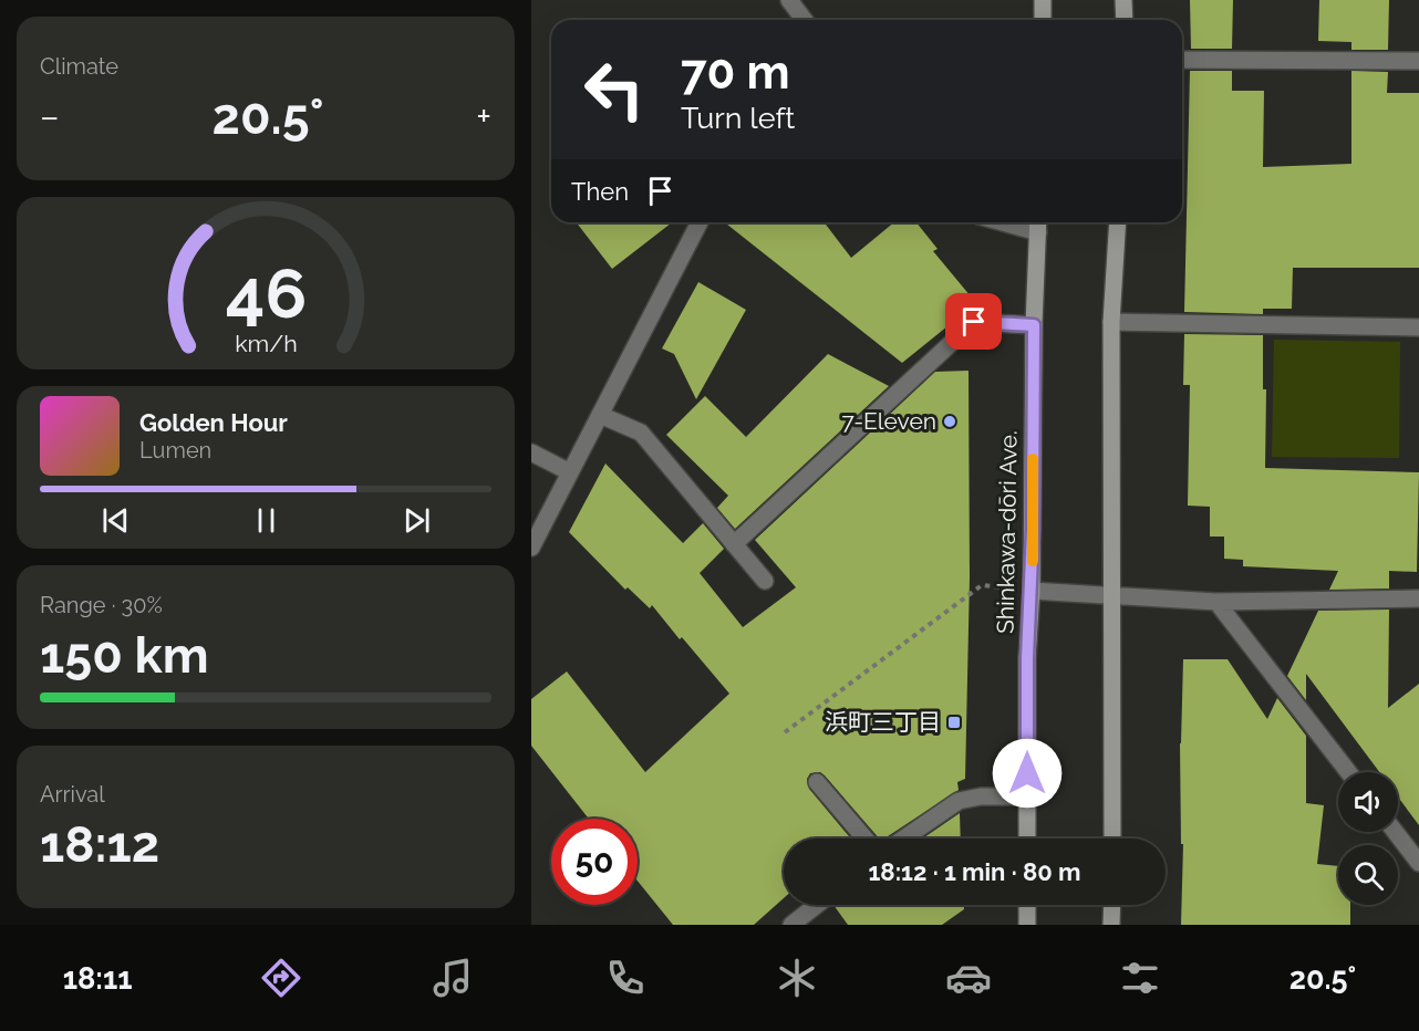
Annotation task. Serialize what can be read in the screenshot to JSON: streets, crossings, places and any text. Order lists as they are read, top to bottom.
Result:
{
  "streets": {
    "main road": ["Shinkawa-dōri Ave."]
  },
  "places": {
    "other": ["7-Eleven"],
    "transit": ["浜町三丁目"]
  },
  "page": {
    "tile": [
      "Climate",
      ["Range · 30%", "150 km"],
      ["Arrival", "18:12"]
    ],
    "turn": ["70 m", "Turn left"],
    "heat": ["−", "20.5°", "+"],
    "then": "Then",
    "song": ["Golden Hour", "Lumen"],
    "limit": "50",
    "trip": "18:12 · 1 min · 80 m",
    "tabs": ["18:11", "20.5°"],
    "gauge": ["46", "km/h"]
  }
}
